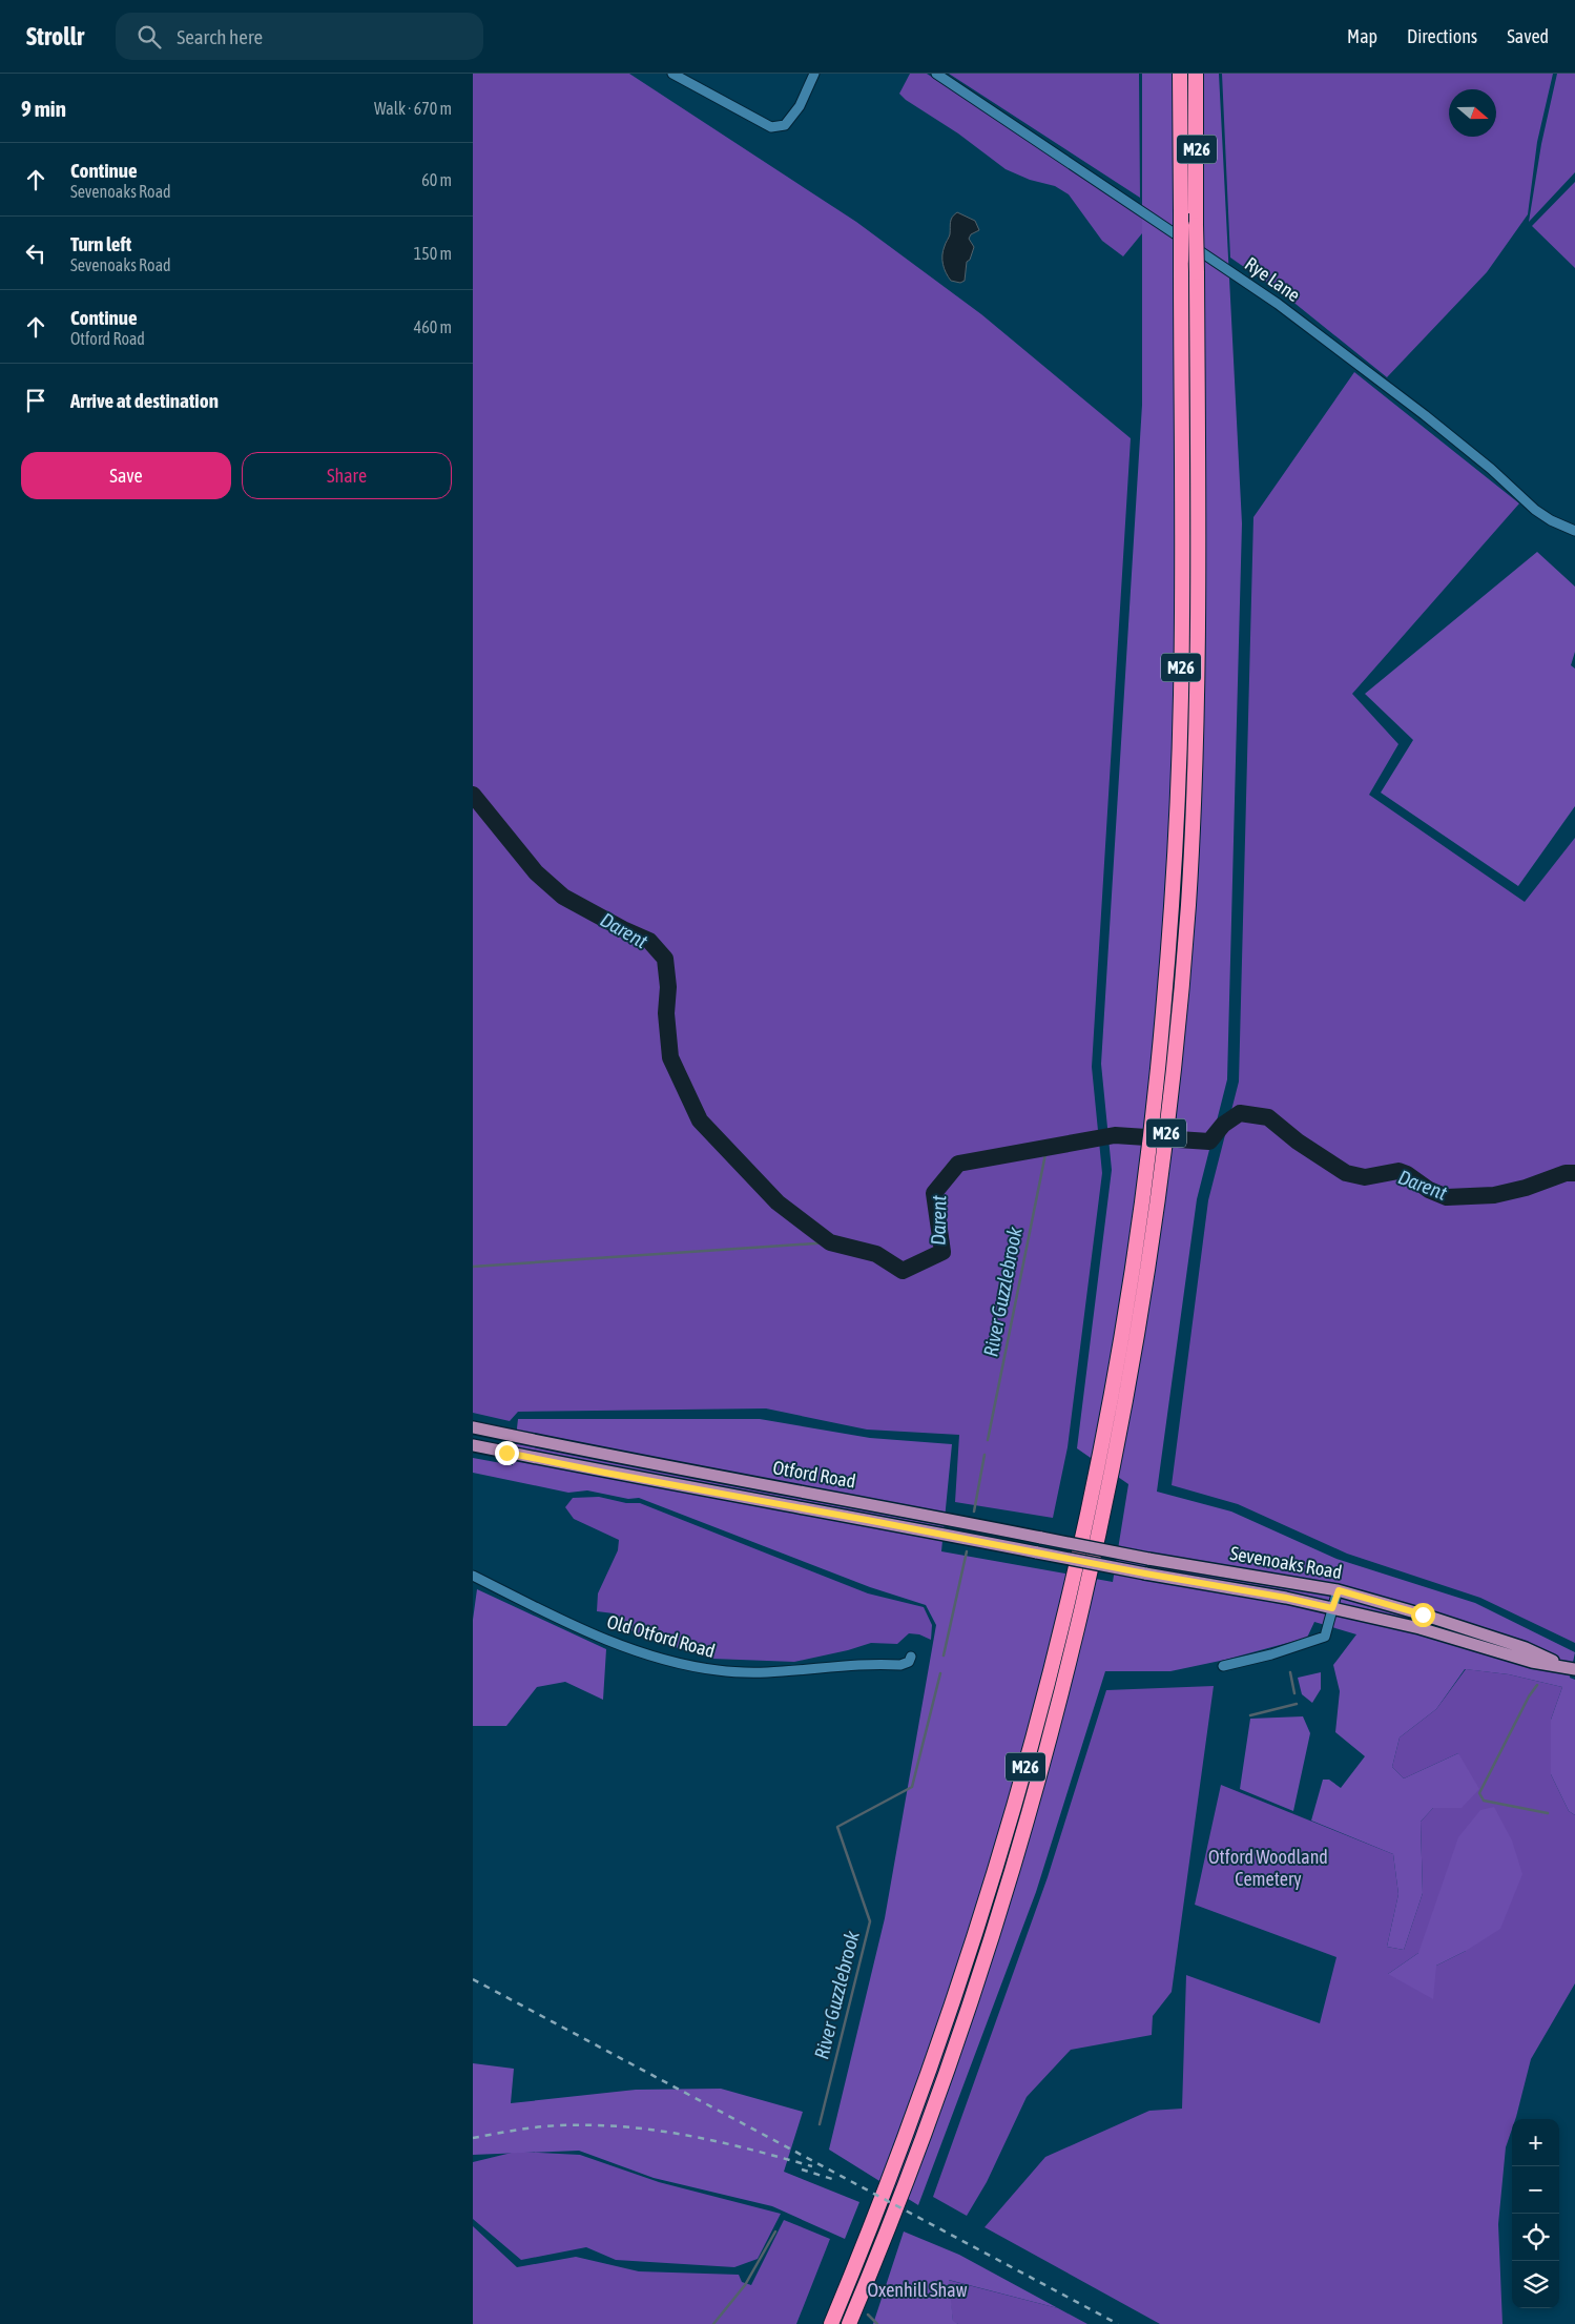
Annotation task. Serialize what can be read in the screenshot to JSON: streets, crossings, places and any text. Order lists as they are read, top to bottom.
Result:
{
  "streets": {
    "highway": ["M26"],
    "main road": ["Otford Road", "Sevenoaks Road"],
    "street": ["Rye Lane", "Old Otford Road"]
  },
  "crossings": [
    ["Otford Road", "Sevenoaks Road"]
  ],
  "water": ["Darent", "River Guzzlebrook"],
  "parks": ["Otford Woodland Cemetery", "Oxenhill Shaw"],
  "north": "right",
  "page": {
    "header": "Strollr",
    "search": "Search here",
    "nav": ["Map", "Directions", "Saved"],
    "heading": ["9 min", "Walk · 670 m"],
    "list": [
      ["Continue", "Sevenoaks Road", "60 m"],
      ["Turn left", "Sevenoaks Road", "150 m"],
      ["Continue", "Otford Road", "460 m"],
      "Arrive at destination"
    ],
    "buttons": ["Save", "Share"],
    "map_buttons": ["+", "−"]
  }
}
